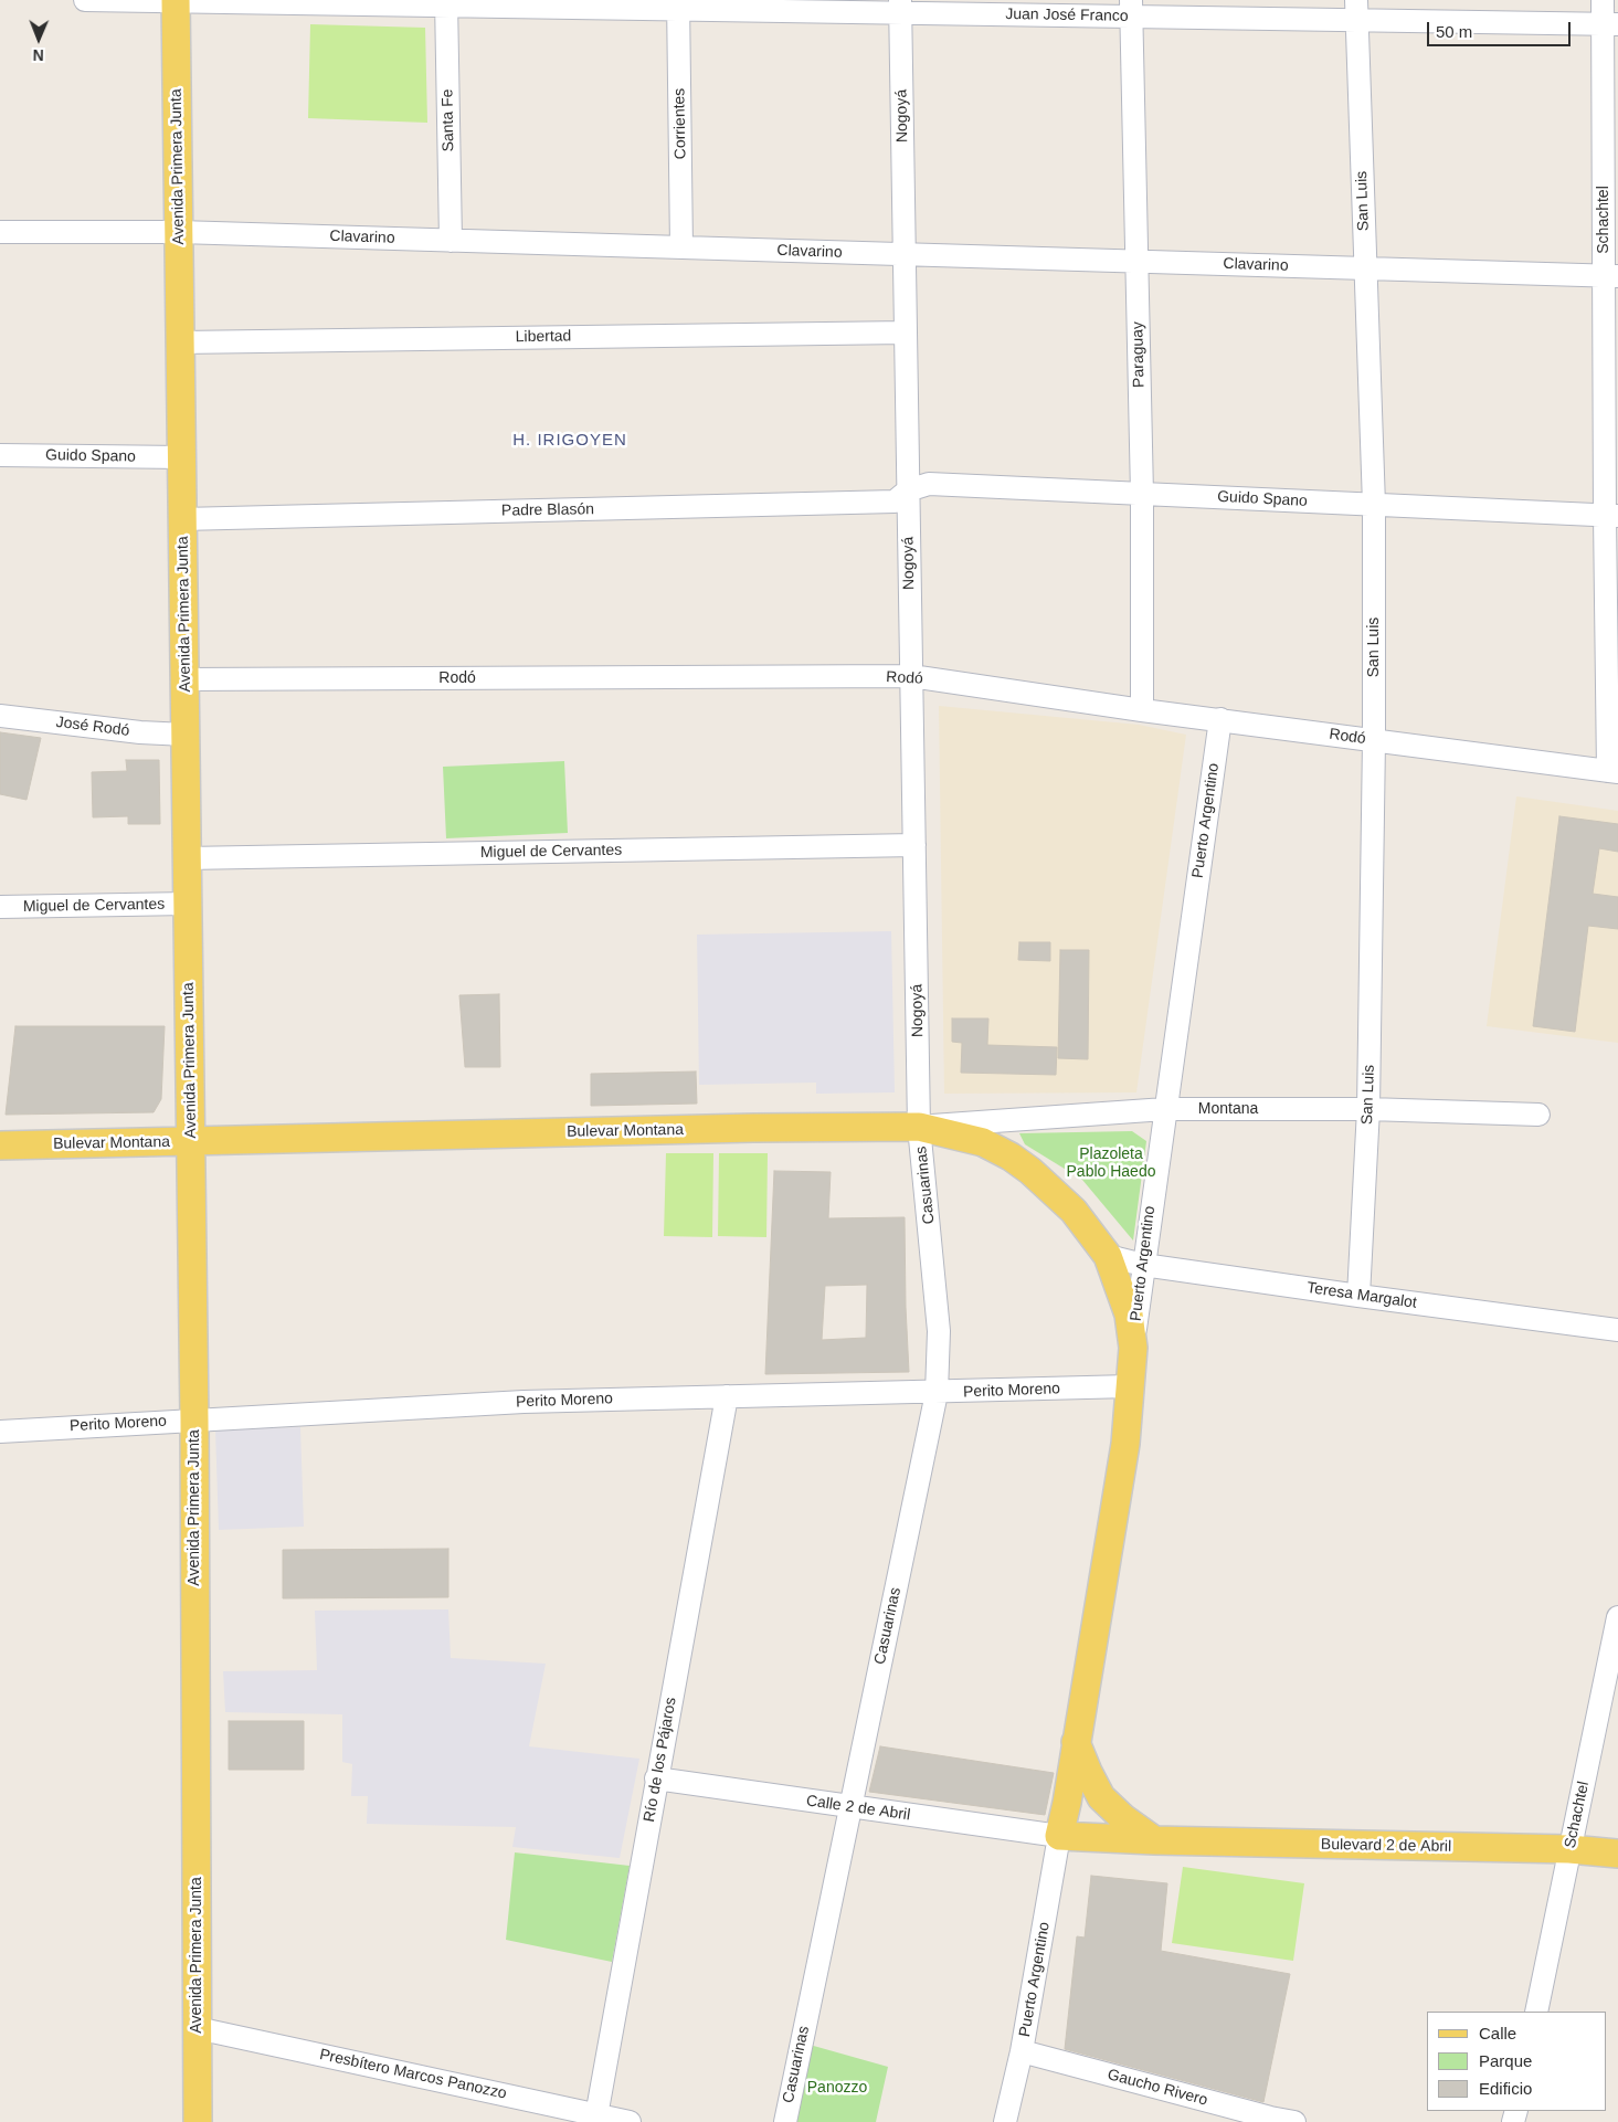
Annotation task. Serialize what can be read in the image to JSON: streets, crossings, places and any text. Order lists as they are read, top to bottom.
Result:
{
  "streets": {
    "main road": [
      "Avenida Primera Junta",
      "Puerto Argentino",
      "Bulevar Montana",
      "Bulevard 2 de Abril"
    ],
    "street": [
      "Juan José Franco",
      "Nogoyá",
      "Santa Fe",
      "Corrientes",
      "San Luis",
      "Schachtel",
      "Clavarino",
      "Libertad",
      "Paraguay",
      "Guido Spano",
      "Padre Blasón",
      "Rodó",
      "José Rodó",
      "Miguel de Cervantes",
      "Montana",
      "Casuarinas",
      "Teresa Margalot",
      "Perito Moreno",
      "Río de los Pájaros",
      "Calle 2 de Abril",
      "Presbítero Marcos Panozzo",
      "Gaucho Rivero"
    ]
  },
  "crossings": [
    ["Juan José Franco", "Nogoyá"],
    ["Juan José Franco", "Santa Fe"],
    ["Juan José Franco", "Corrientes"],
    ["Juan José Franco", "Avenida Primera Junta"],
    ["Juan José Franco", "San Luis"],
    ["Juan José Franco", "Schachtel"],
    ["Juan José Franco", "Paraguay"],
    ["Nogoyá", "Clavarino"],
    ["Nogoyá", "Libertad"],
    ["Nogoyá", "Guido Spano"],
    ["Nogoyá", "Padre Blasón"],
    ["Nogoyá", "Rodó"],
    ["Nogoyá", "Miguel de Cervantes"],
    ["Nogoyá", "Montana"],
    ["Nogoyá", "Bulevar Montana"],
    ["Nogoyá", "Casuarinas"],
    ["Santa Fe", "Clavarino"],
    ["Corrientes", "Clavarino"],
    ["Avenida Primera Junta", "Clavarino"],
    ["Avenida Primera Junta", "Libertad"],
    ["Avenida Primera Junta", "Guido Spano"],
    ["Avenida Primera Junta", "Padre Blasón"],
    ["Avenida Primera Junta", "Rodó"],
    ["Avenida Primera Junta", "José Rodó"],
    ["Avenida Primera Junta", "Miguel de Cervantes"],
    ["Avenida Primera Junta", "Bulevar Montana"],
    ["Avenida Primera Junta", "Perito Moreno"],
    ["Avenida Primera Junta", "Presbítero Marcos Panozzo"],
    ["San Luis", "Clavarino"],
    ["San Luis", "Guido Spano"],
    ["San Luis", "Rodó"],
    ["San Luis", "Montana"],
    ["San Luis", "Teresa Margalot"],
    ["Schachtel", "Clavarino"],
    ["Schachtel", "Guido Spano"],
    ["Schachtel", "Rodó"],
    ["Schachtel", "Bulevard 2 de Abril"],
    ["Clavarino", "Paraguay"],
    ["Paraguay", "Guido Spano"],
    ["Paraguay", "Rodó"],
    ["Guido Spano", "Padre Blasón"],
    ["Rodó", "Puerto Argentino"],
    ["Puerto Argentino", "Montana"],
    ["Puerto Argentino", "Bulevar Montana"],
    ["Puerto Argentino", "Teresa Margalot"],
    ["Puerto Argentino", "Perito Moreno"],
    ["Puerto Argentino", "Calle 2 de Abril"],
    ["Puerto Argentino", "Bulevard 2 de Abril"],
    ["Puerto Argentino", "Gaucho Rivero"],
    ["Montana", "Bulevar Montana"],
    ["Montana", "Casuarinas"],
    ["Bulevar Montana", "Casuarinas"],
    ["Bulevar Montana", "Teresa Margalot"],
    ["Casuarinas", "Perito Moreno"],
    ["Casuarinas", "Calle 2 de Abril"],
    ["Perito Moreno", "Río de los Pájaros"],
    ["Río de los Pájaros", "Calle 2 de Abril"],
    ["Río de los Pájaros", "Presbítero Marcos Panozzo"],
    ["Calle 2 de Abril", "Bulevard 2 de Abril"]
  ],
  "districts": ["H. IRIGOYEN"],
  "parks": ["Plazoleta Pablo Haedo", "Panozzo"],
  "legend": ["Calle", "Parque", "Edificio"],
  "scale_bar": "50 m",
  "north": "bottom"
}
